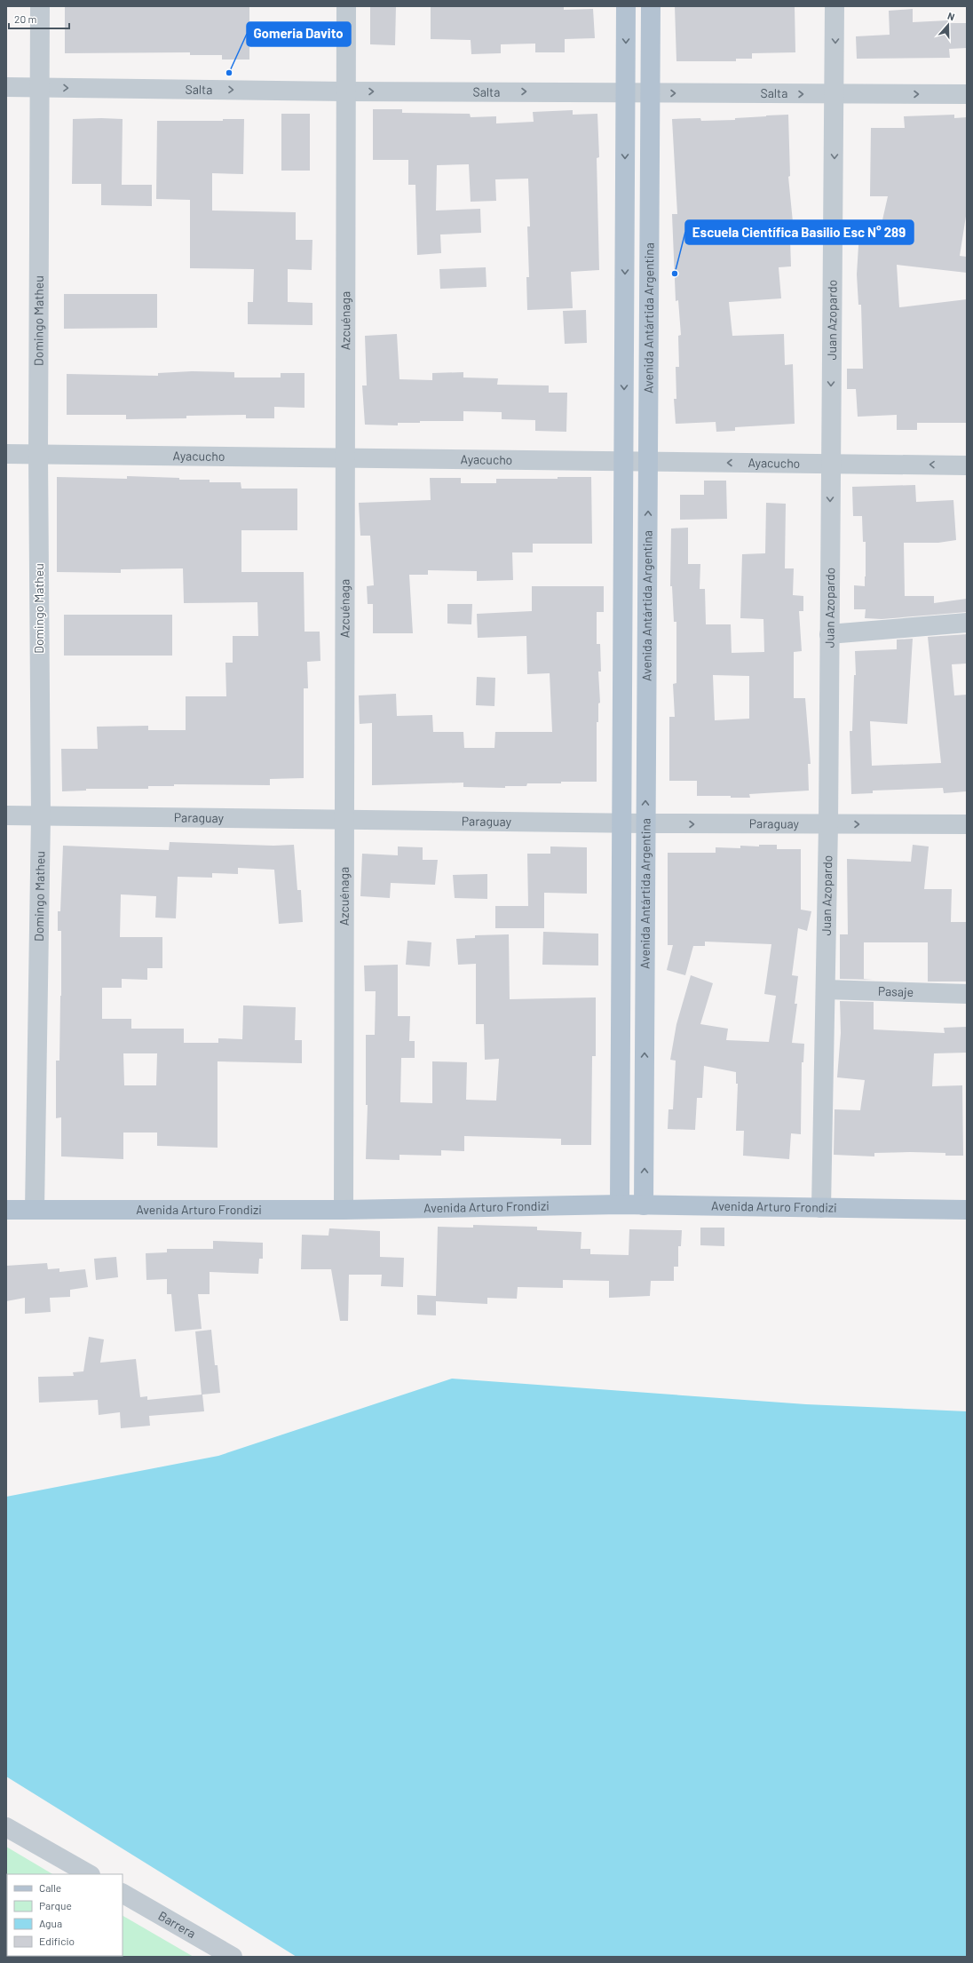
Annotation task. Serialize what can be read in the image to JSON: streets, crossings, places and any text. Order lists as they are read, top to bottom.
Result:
{
  "streets": {
    "main road": ["Avenida Antártida Argentina", "Avenida Arturo Frondizi"],
    "street": [
      "Salta",
      "Juan Azopardo",
      "Domingo Matheu",
      "Azcuénaga",
      "Ayacucho",
      "Paraguay",
      "Pasaje",
      "Barrera"
    ]
  },
  "crossings": [
    ["Salta", "Avenida Antártida Argentina"],
    ["Salta", "Juan Azopardo"],
    ["Salta", "Domingo Matheu"],
    ["Salta", "Azcuénaga"],
    ["Avenida Antártida Argentina", "Ayacucho"],
    ["Avenida Antártida Argentina", "Paraguay"],
    ["Avenida Antártida Argentina", "Avenida Arturo Frondizi"],
    ["Juan Azopardo", "Ayacucho"],
    ["Juan Azopardo", "Paraguay"],
    ["Juan Azopardo", "Pasaje"],
    ["Juan Azopardo", "Avenida Arturo Frondizi"],
    ["Domingo Matheu", "Ayacucho"],
    ["Domingo Matheu", "Paraguay"],
    ["Domingo Matheu", "Avenida Arturo Frondizi"],
    ["Azcuénaga", "Ayacucho"],
    ["Azcuénaga", "Paraguay"],
    ["Azcuénaga", "Avenida Arturo Frondizi"]
  ],
  "one_way": ["Salta", "Juan Azopardo"],
  "places": ["Gomeria Davito", "Escuela Científica Basilio Esc N° 289"],
  "legend": [
    "Calle",
    "Parque",
    "Agua",
    "Edificio"
  ],
  "scale_bar": "20 m",
  "north": "top"
}
